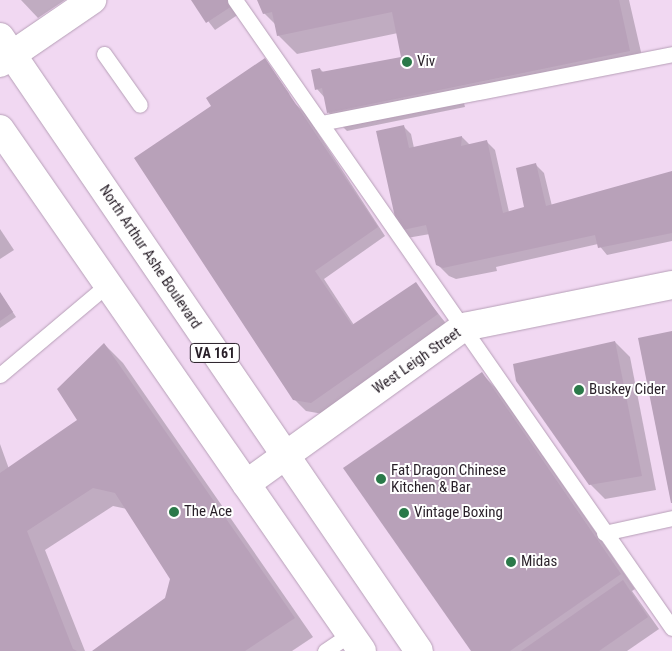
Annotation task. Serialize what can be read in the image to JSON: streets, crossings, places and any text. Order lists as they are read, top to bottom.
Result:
{
  "streets": {
    "main road": ["North Arthur Ashe Boulevard", "VA 161", "West Leigh Street"]
  },
  "crossings": [
    ["North Arthur Ashe Boulevard", "West Leigh Street"],
    ["VA 161", "West Leigh Street"]
  ],
  "places": [
    "Viv",
    "Buskey Cider",
    "Fat Dragon Chinese Kitchen & Bar",
    "The Ace",
    "Vintage Boxing",
    "Midas"
  ]
}
